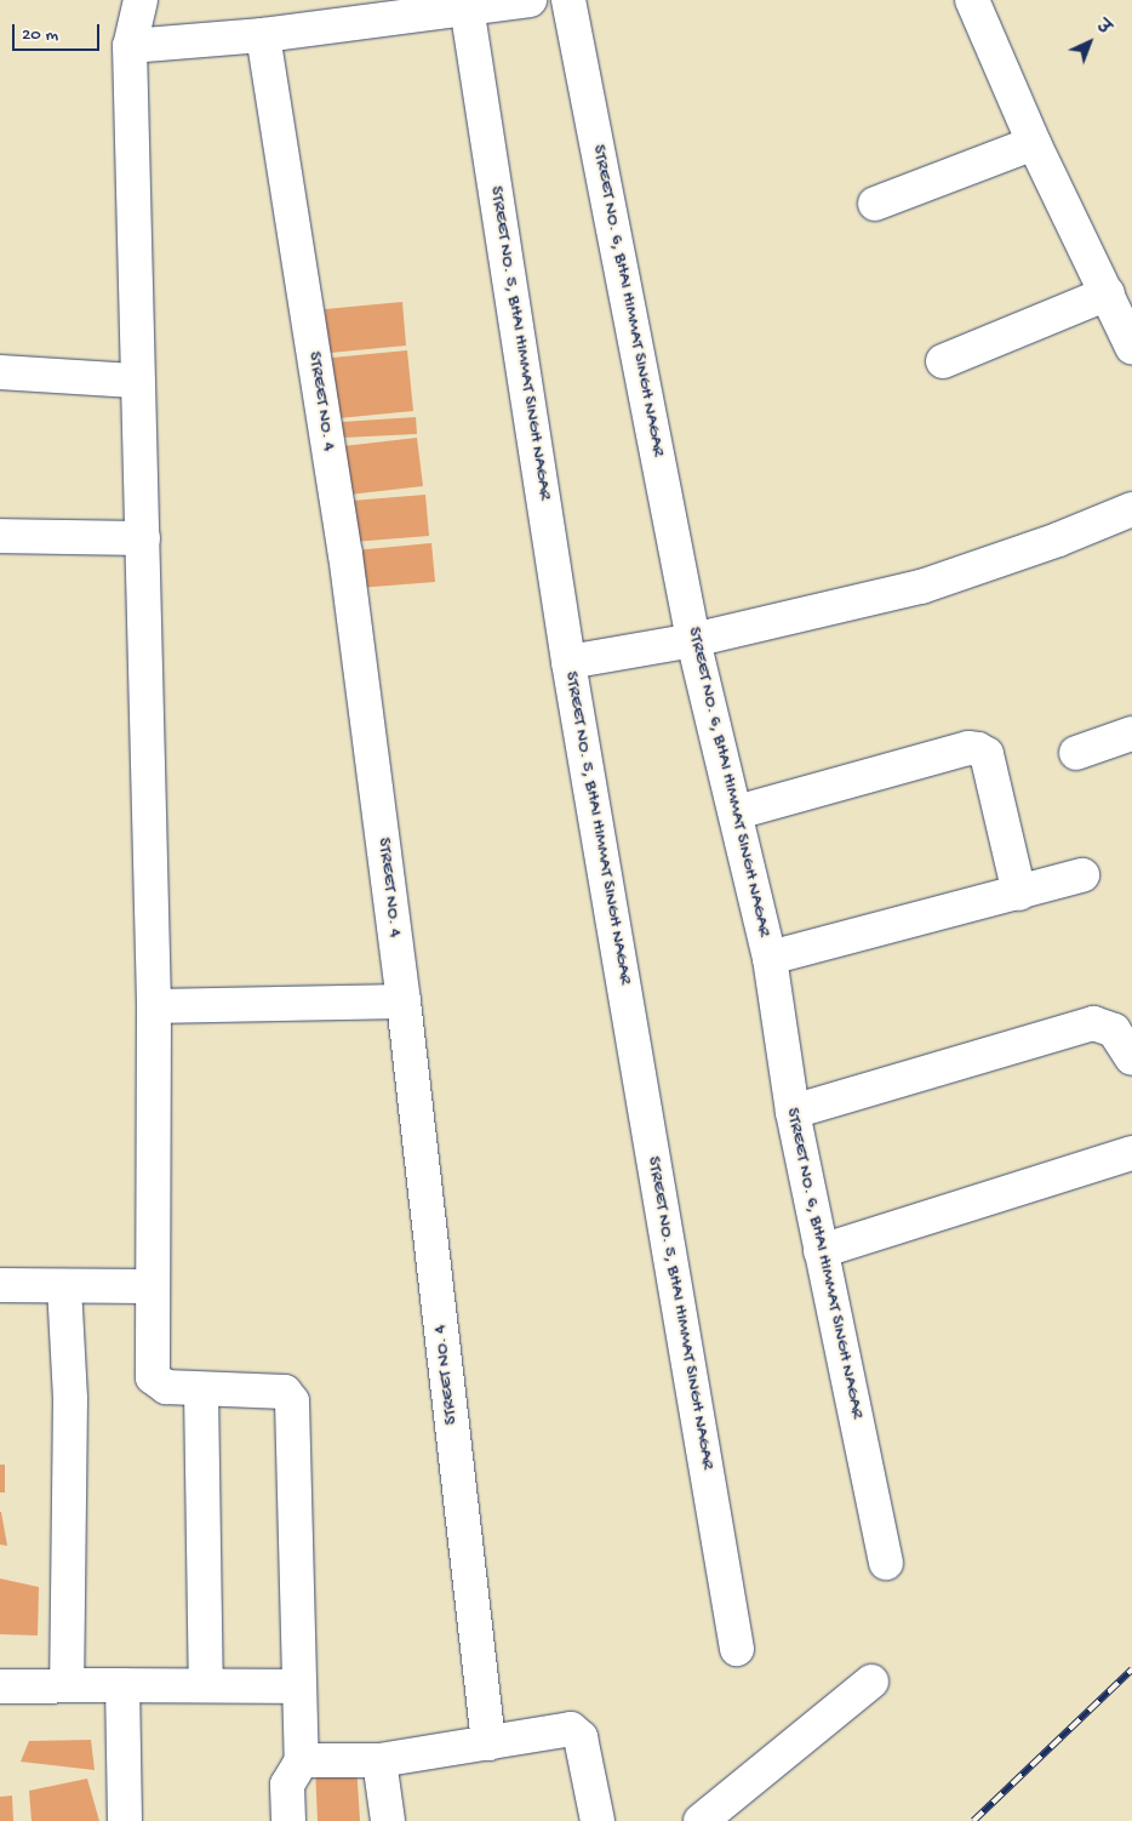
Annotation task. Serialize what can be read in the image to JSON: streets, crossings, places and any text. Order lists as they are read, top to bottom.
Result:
{
  "streets": {
    "street": ["STREET NO. 6, BHAI HIMMAT SINGH NAGAR", "STREET NO. 5, BHAI HIMMAT SINGH NAGAR", "STREET NO. 4"]
  },
  "scale_bar": "20 m",
  "north": "top right"
}
